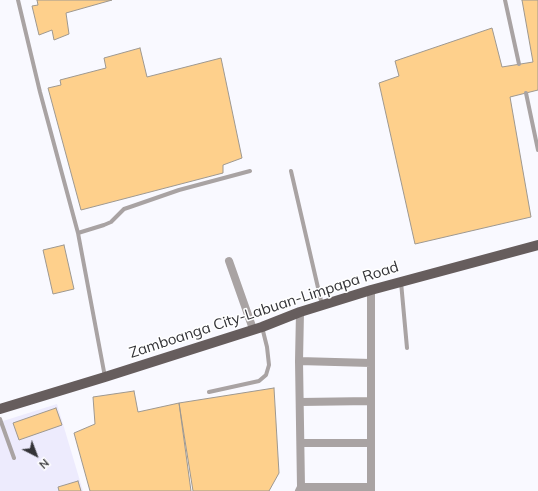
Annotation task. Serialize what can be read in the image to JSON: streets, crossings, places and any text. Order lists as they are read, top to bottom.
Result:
{
  "streets": {
    "main road": ["Zamboanga City-Labuan-Limpapa Road"]
  },
  "north": "bottom right"
}
